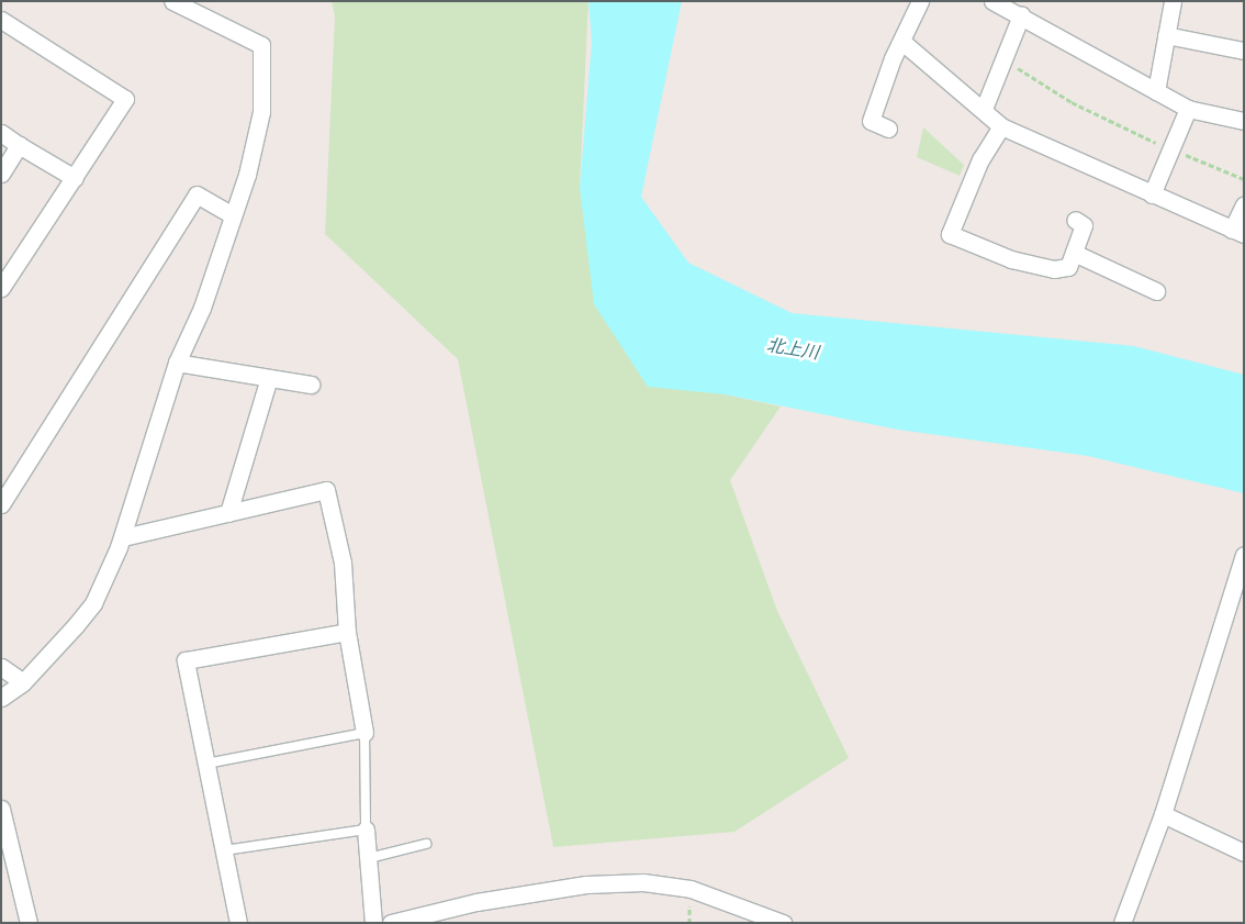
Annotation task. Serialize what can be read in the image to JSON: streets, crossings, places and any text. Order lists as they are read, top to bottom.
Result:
{
  "water": ["北上川"]
}
